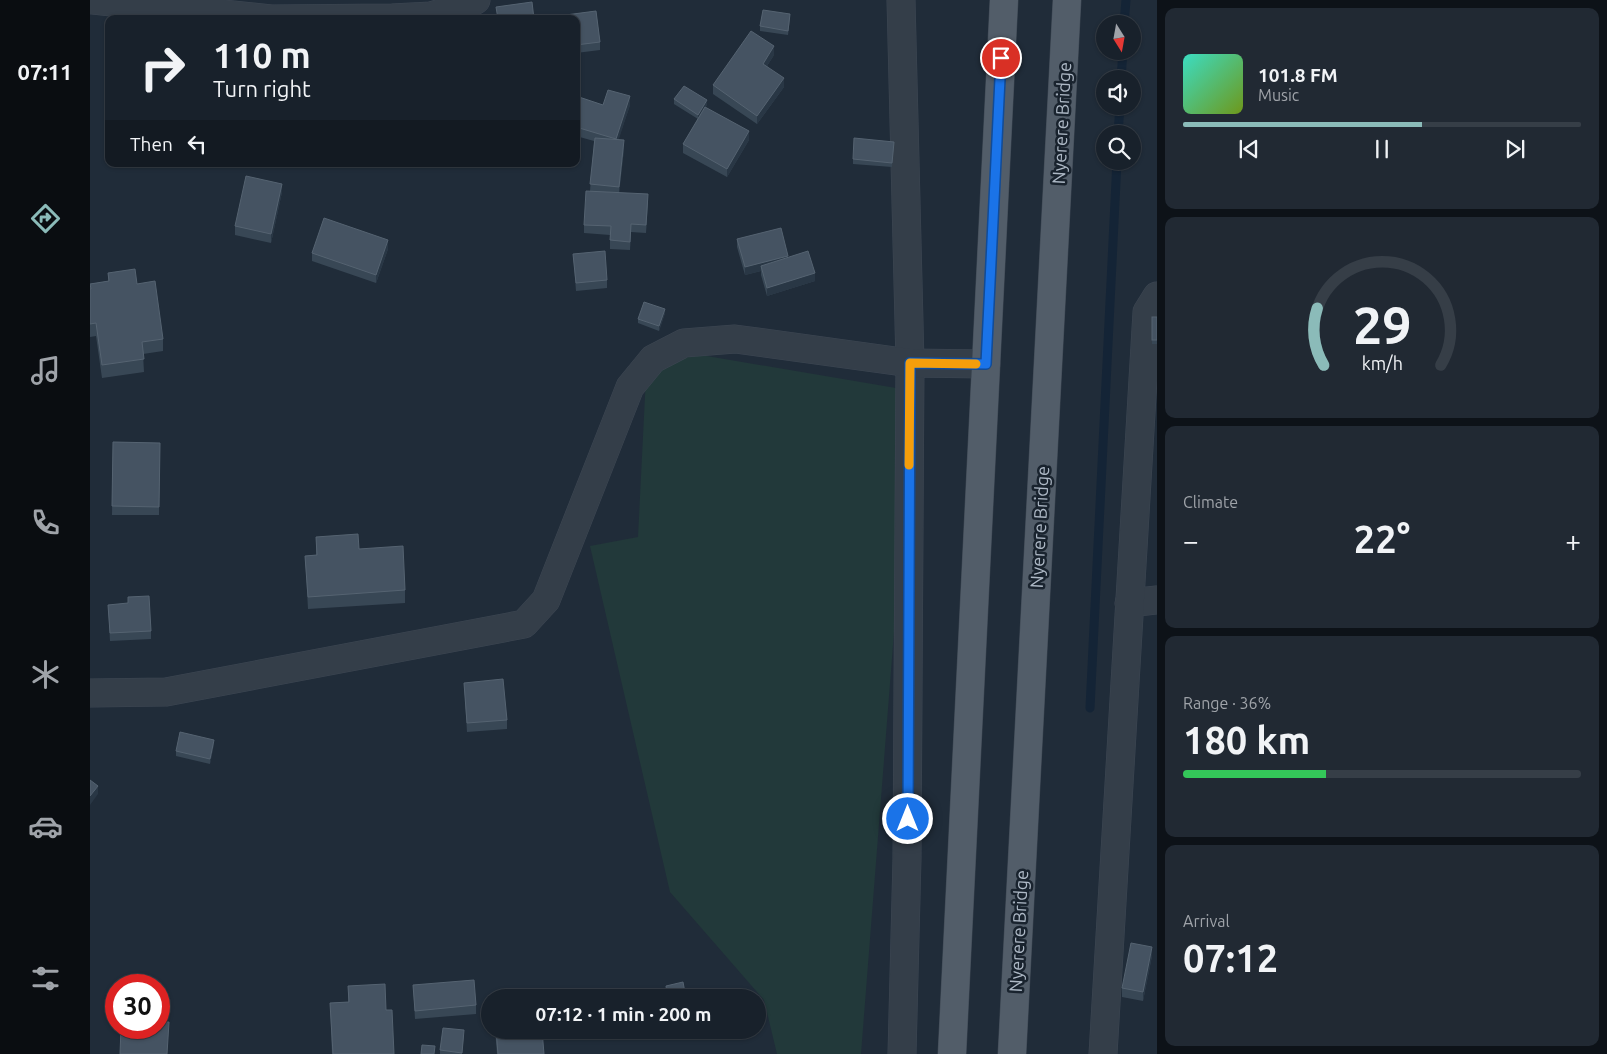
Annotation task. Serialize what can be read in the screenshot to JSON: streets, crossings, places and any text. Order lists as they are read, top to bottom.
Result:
{
  "streets": {
    "main road": ["Nyerere Bridge"]
  },
  "north": "bottom",
  "page": {
    "tabs": "07:11",
    "turn": ["110 m", "Turn right"],
    "song": ["101.8 FM", "Music"],
    "then": "Then",
    "tile": [
      "Climate",
      ["Range · 36%", "180 km"],
      ["Arrival", "07:12"]
    ],
    "heat": ["−", "22°", "+"],
    "limit": "30",
    "trip": "07:12 · 1 min · 200 m",
    "gauge": ["29", "km/h"]
  }
}
